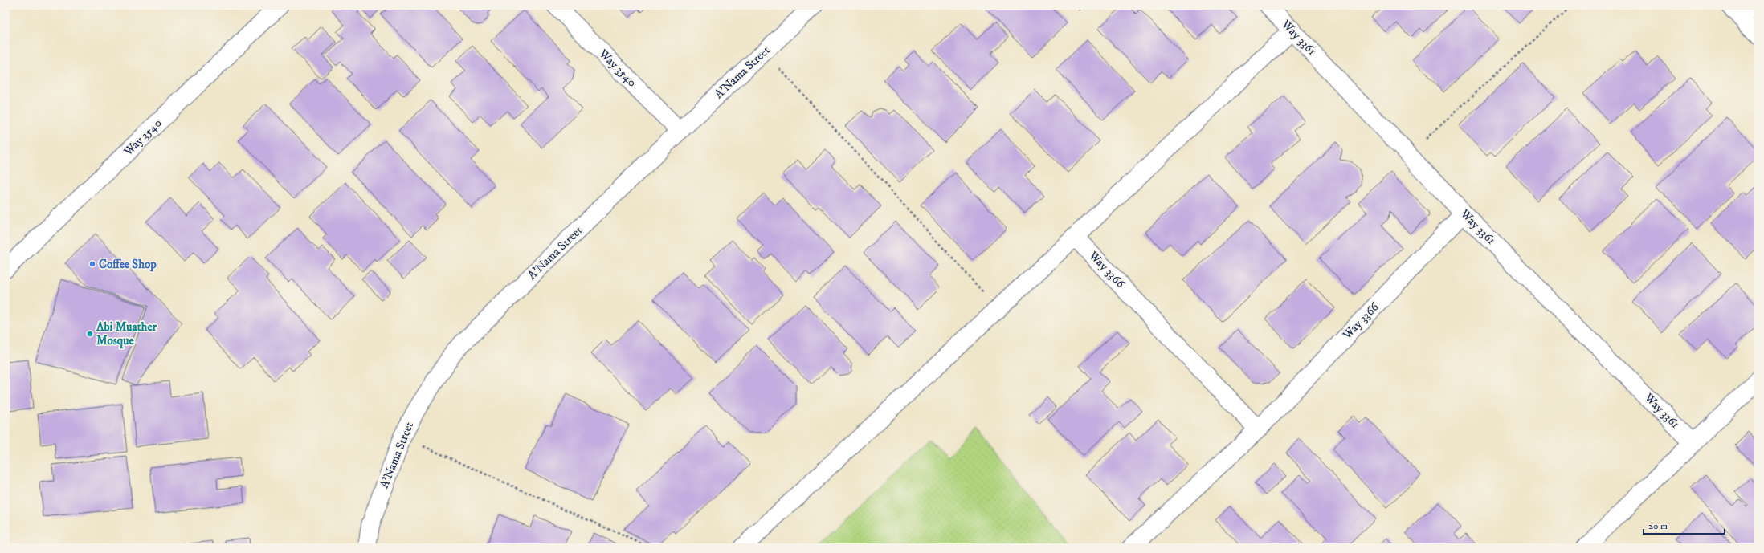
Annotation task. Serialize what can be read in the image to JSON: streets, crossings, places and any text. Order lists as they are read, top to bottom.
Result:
{
  "streets": {
    "street": [
      "Way 3361",
      "Way 3540",
      "A'Nama Street",
      "Way 3366"
    ]
  },
  "crossings": [
    ["Way 3361", "Way 3366"],
    ["Way 3540", "A'Nama Street"]
  ],
  "places": ["Coffee Shop", "Abi Muather Mosque"],
  "scale_bar": "20 m"
}
